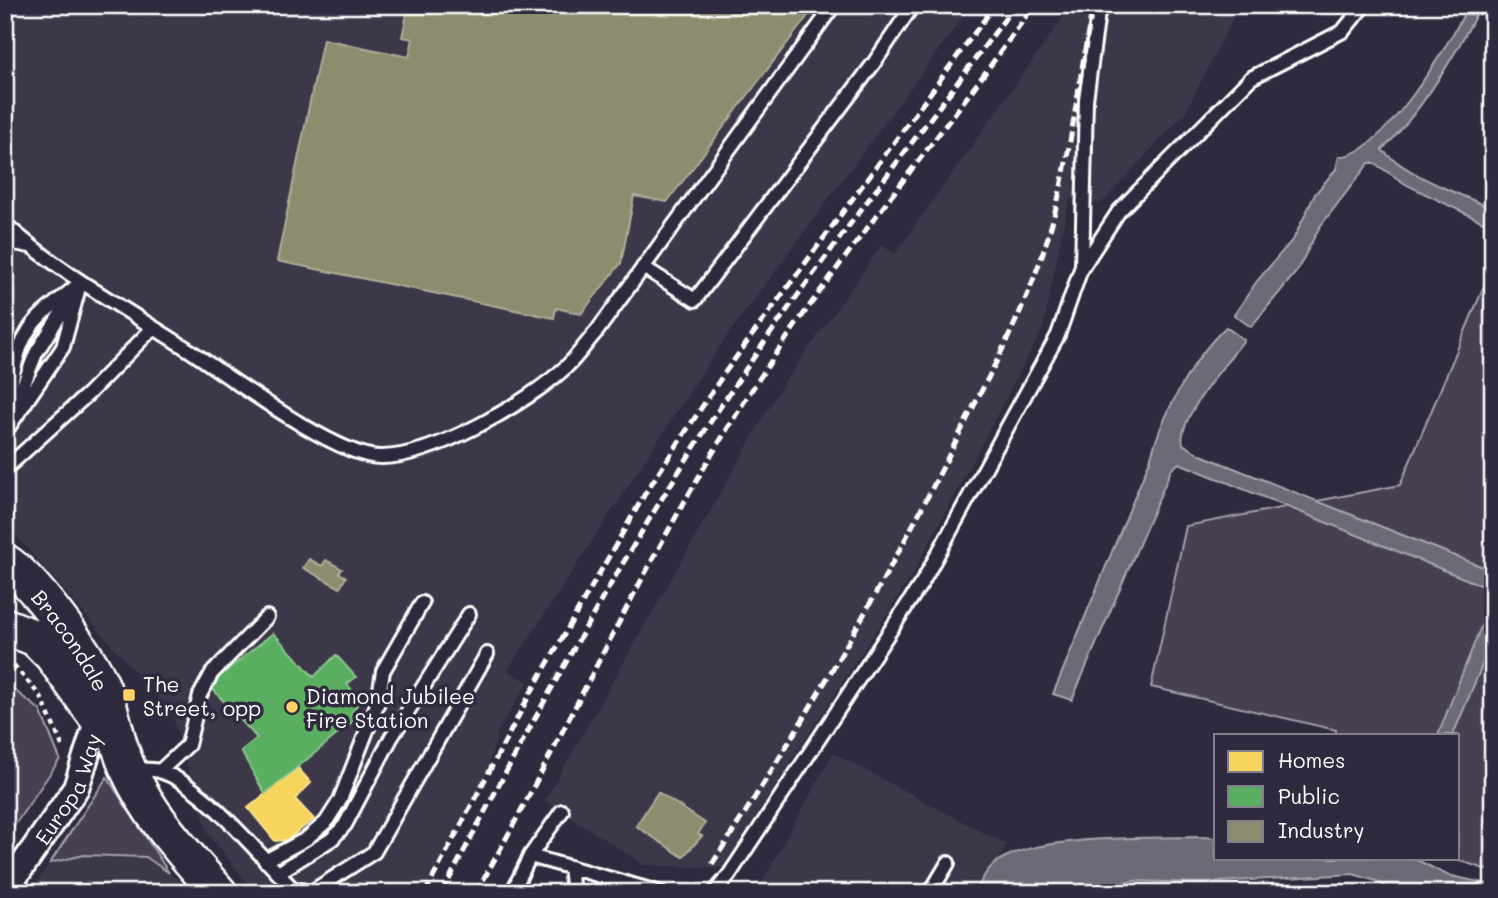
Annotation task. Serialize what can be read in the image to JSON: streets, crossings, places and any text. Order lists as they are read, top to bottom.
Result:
{
  "streets": {
    "street": ["Bracondale", "Europa Way"]
  },
  "crossings": [
    ["Bracondale", "Europa Way"]
  ],
  "places": {
    "transit": ["The Street, opp"],
    "other": ["Diamond Jubilee Fire Station"]
  },
  "legend": ["Homes", "Public", "Industry"]
}
